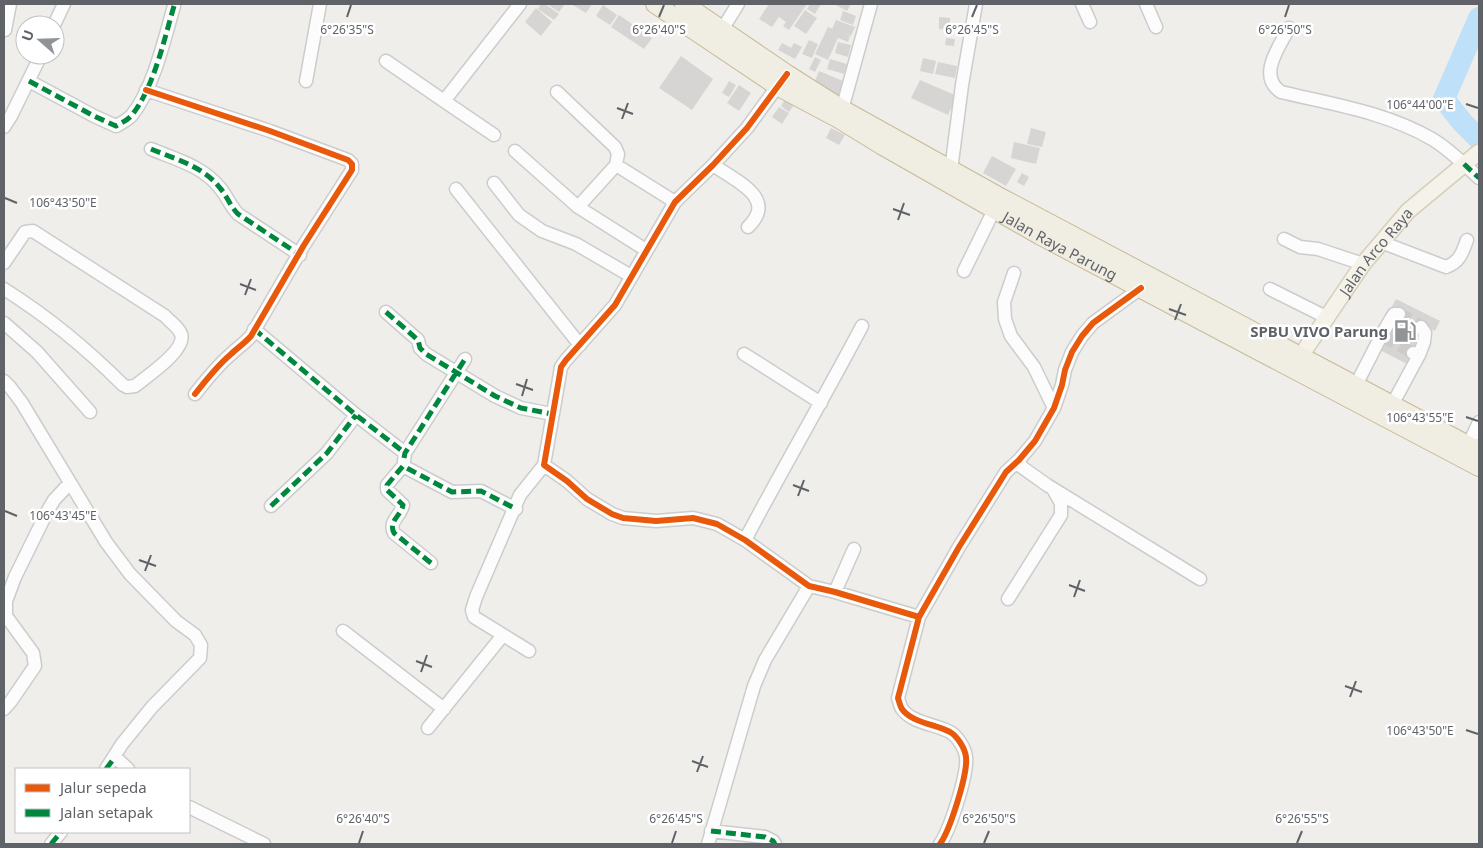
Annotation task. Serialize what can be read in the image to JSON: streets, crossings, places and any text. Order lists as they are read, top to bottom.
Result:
{
  "streets": {
    "highway": ["Jalan Raya Parung"],
    "main road": ["Jalan Arco Raya"]
  },
  "crossings": [
    ["Jalan Raya Parung", "Jalan Arco Raya"]
  ],
  "places": {
    "fuel station": ["SPBU VIVO Parung"]
  },
  "legend": ["Jalur sepeda", "Jalan setapak"],
  "north": "left",
  "coordinates": [
    "6°26'35\"S",
    "6°26'45\"S",
    "6°26'50\"S",
    "6°26'40\"S",
    "106°44'00\"E",
    "106°43'50\"E",
    "106°43'55\"E",
    "106°43'45\"E",
    "6°26'55\"S"
  ]
}
